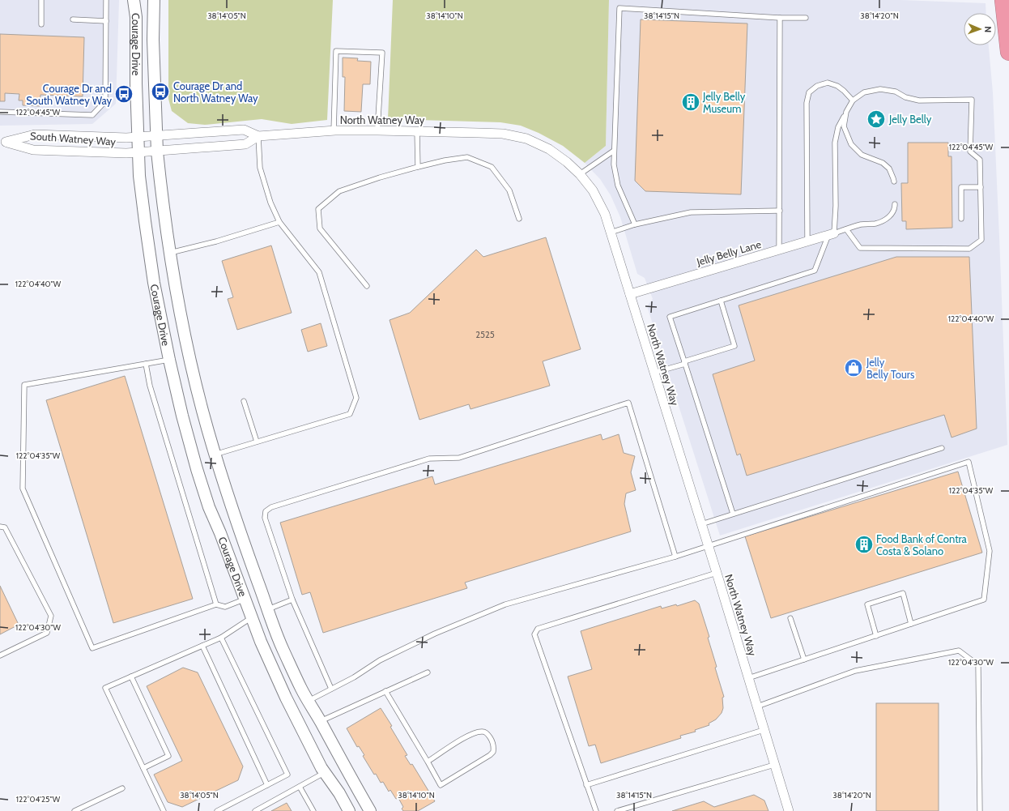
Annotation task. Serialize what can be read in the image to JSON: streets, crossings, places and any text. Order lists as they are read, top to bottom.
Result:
{
  "streets": {
    "street": [
      "Courage Drive",
      "North Watney Way",
      "South Watney Way",
      "Jelly Belly Lane"
    ]
  },
  "crossings": [
    ["Courage Drive", "North Watney Way"],
    ["Courage Drive", "South Watney Way"],
    ["North Watney Way", "South Watney Way"],
    ["North Watney Way", "Jelly Belly Lane"]
  ],
  "places": {
    "bus stop": ["Courage Dr and North Watney Way", "Courage Dr and South Watney Way"],
    "building": ["Jelly Belly Museum", "Food Bank of Contra Costa & Solano"],
    "place": ["Jelly Belly"],
    "shop": ["Jelly Belly Tours"]
  },
  "house_numbers": ["2525"],
  "north": "right",
  "coordinates": [
    "38°14'05\"N",
    "38°14'10\"N",
    "38°14'15\"N",
    "38°14'20\"N",
    "122°04'45\"W",
    "122°04'40\"W",
    "122°04'35\"W",
    "122°04'30\"W",
    "122°04'25\"W"
  ]
}
